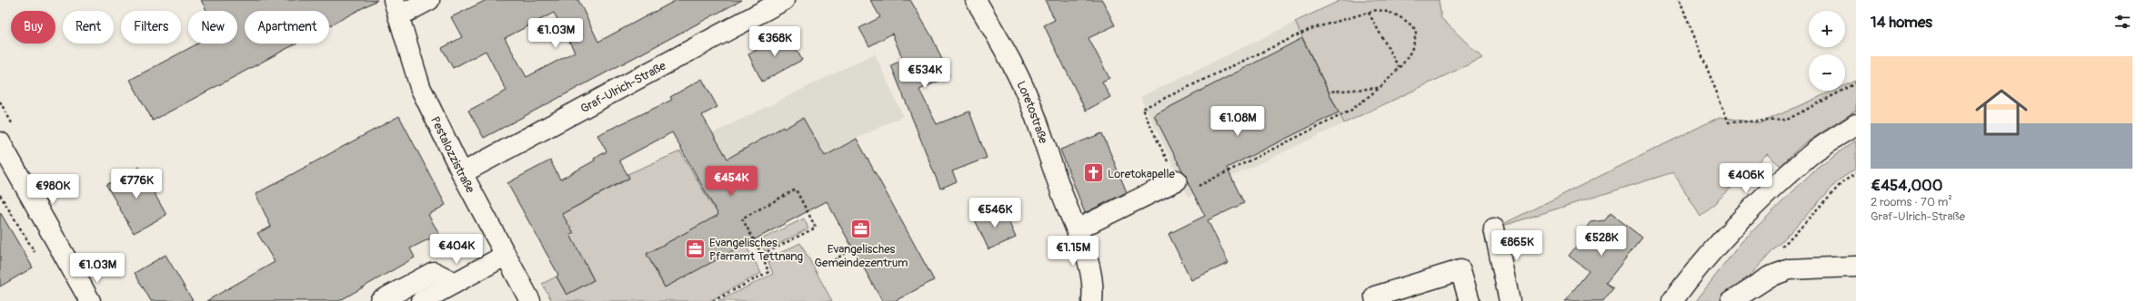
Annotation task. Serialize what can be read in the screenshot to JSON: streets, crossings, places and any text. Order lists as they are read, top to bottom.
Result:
{
  "streets": {
    "street": ["Graf-Ulrich-Straße", "Loretostraße", "Pestalozzistraße"]
  },
  "crossings": [
    ["Graf-Ulrich-Straße", "Pestalozzistraße"]
  ],
  "places": {
    "church": ["Loretokapelle"],
    "office": ["Evangelisches Gemeindezentrum", "Evangelisches Pfarramt Tettnang"]
  },
  "page": {
    "heading": "14 homes",
    "map_buttons": ["+", "−"],
    "chip": [
      "Buy",
      "Rent",
      "Filters",
      "New",
      "Apartment"
    ],
    "price": [
      "€1.03M",
      "€368K",
      "€534K",
      "€1.08M",
      "€406K",
      "€454K",
      "€776K",
      "€980K",
      "€546K",
      "€528K",
      "€865K",
      "€404K",
      "€1.15M",
      "€1.03M"
    ],
    "list": [
      {
        "name": "€454,000",
        "note": "2 rooms · 70 m² · Graf-Ulrich-Straße"
      }
    ]
  }
}
